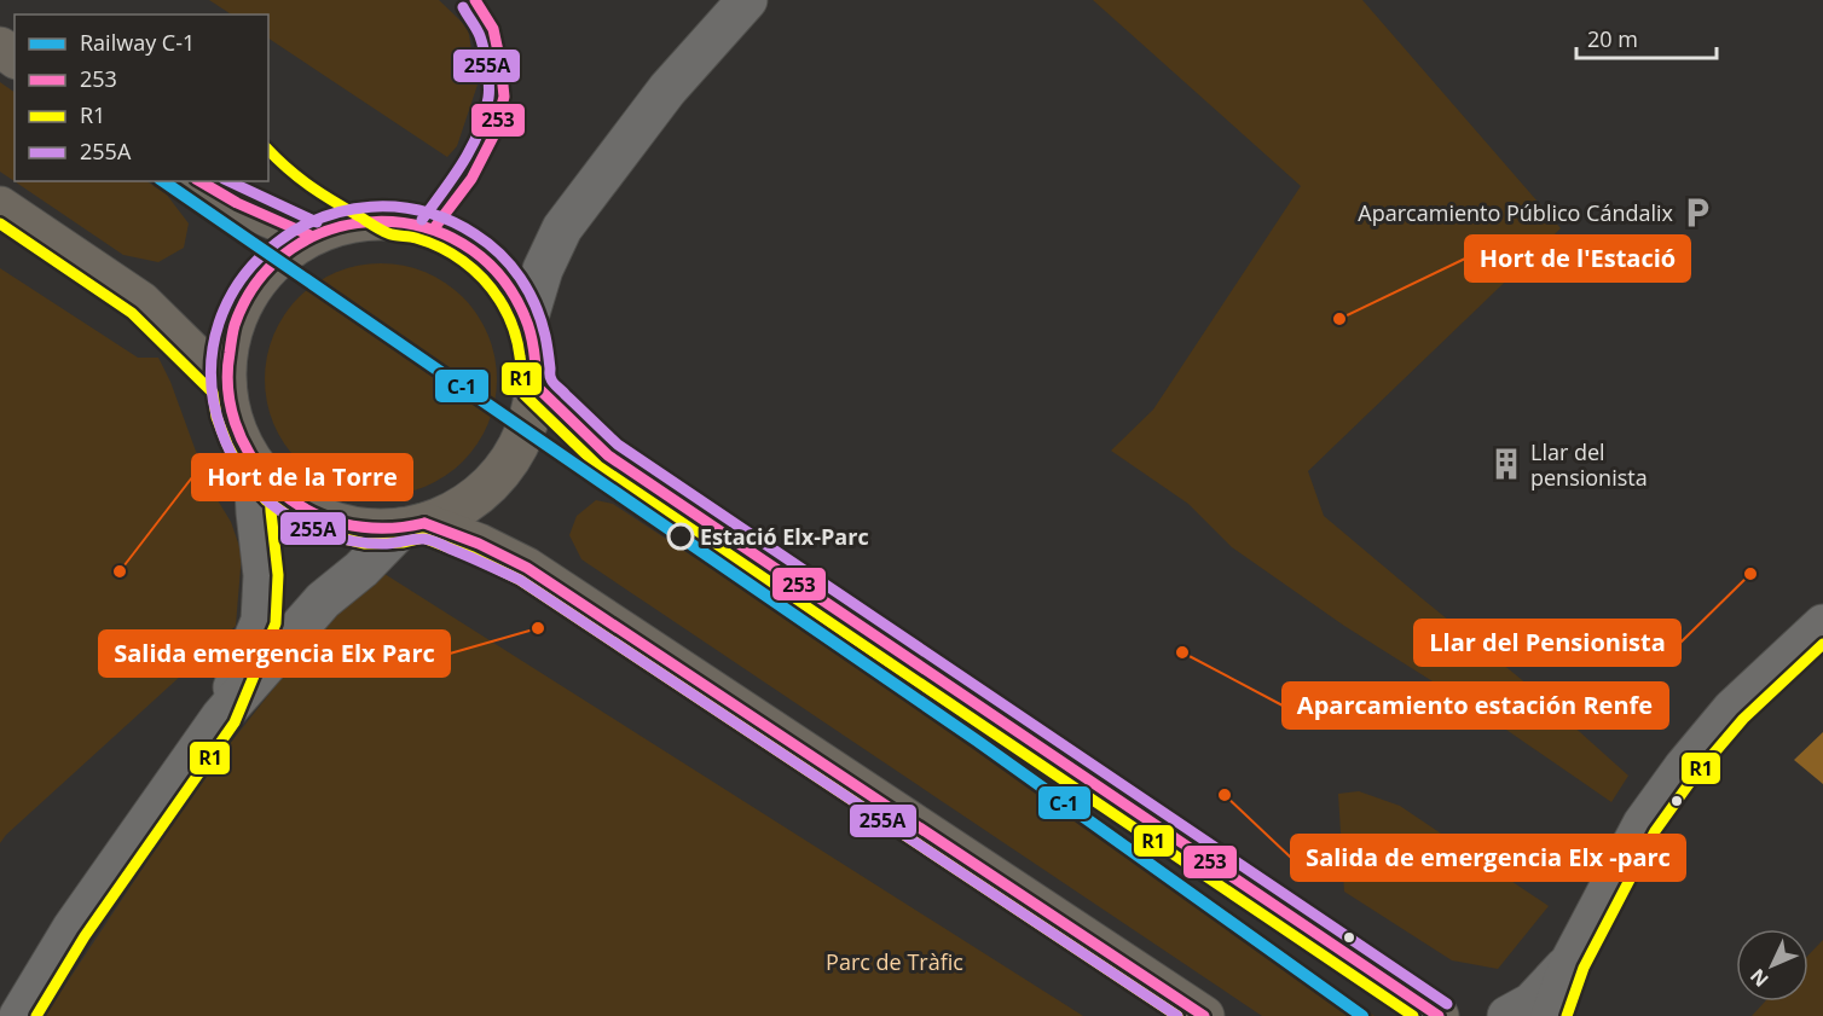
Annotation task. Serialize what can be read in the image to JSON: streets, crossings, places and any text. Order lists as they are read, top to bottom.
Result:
{
  "parks": ["Parc de Tràfic"],
  "places": {
    "parking": ["Aparcamiento Público Cándalix"],
    "other": [
      "Hort de l'Estació",
      "Estació Elx-Parc",
      "Hort de la Torre",
      "Llar del Pensionista",
      "Salida emergencia Elx Parc",
      "Aparcamiento estación Renfe",
      "Salida de emergencia Elx -parc"
    ],
    "building": ["Llar del pensionista"]
  },
  "lines": [
    "transit line 253",
    "transit line 255A",
    "transit line R1",
    "rail line C-1"
  ],
  "legend": [
    "Railway C-1",
    "253",
    "R1",
    "255A"
  ],
  "scale_bar": "20 m",
  "north": "bottom left"
}
